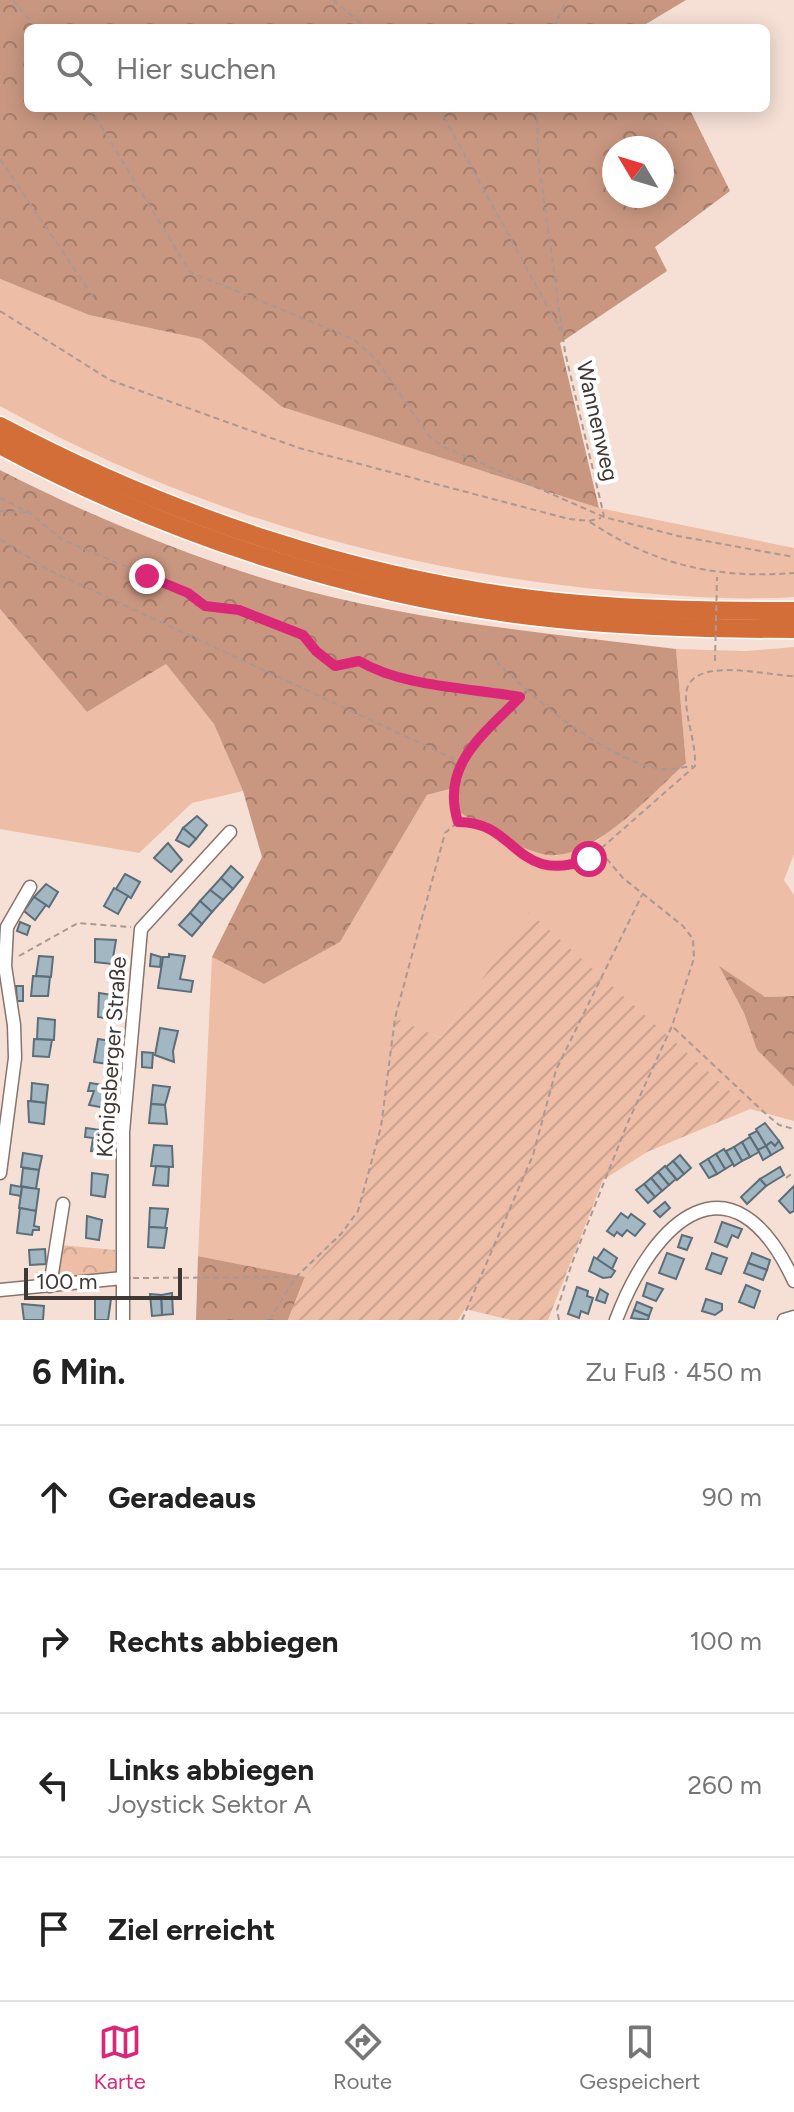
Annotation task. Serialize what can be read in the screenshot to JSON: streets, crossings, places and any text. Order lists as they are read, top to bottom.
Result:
{
  "streets": {
    "street": ["Königsberger Straße"],
    "path": ["Wannenweg"]
  },
  "scale_bar": "100 m",
  "north": "top left",
  "page": {
    "search": "Hier suchen",
    "scale": "100 m",
    "heading": ["6 Min.", "Zu Fuß · 450 m"],
    "list": [
      ["Geradeaus", "90 m"],
      ["Rechts abbiegen", "100 m"],
      ["Links abbiegen", "Joystick Sektor A", "260 m"],
      "Ziel erreicht"
    ],
    "nav": ["Karte", "Route", "Gespeichert"]
  }
}
